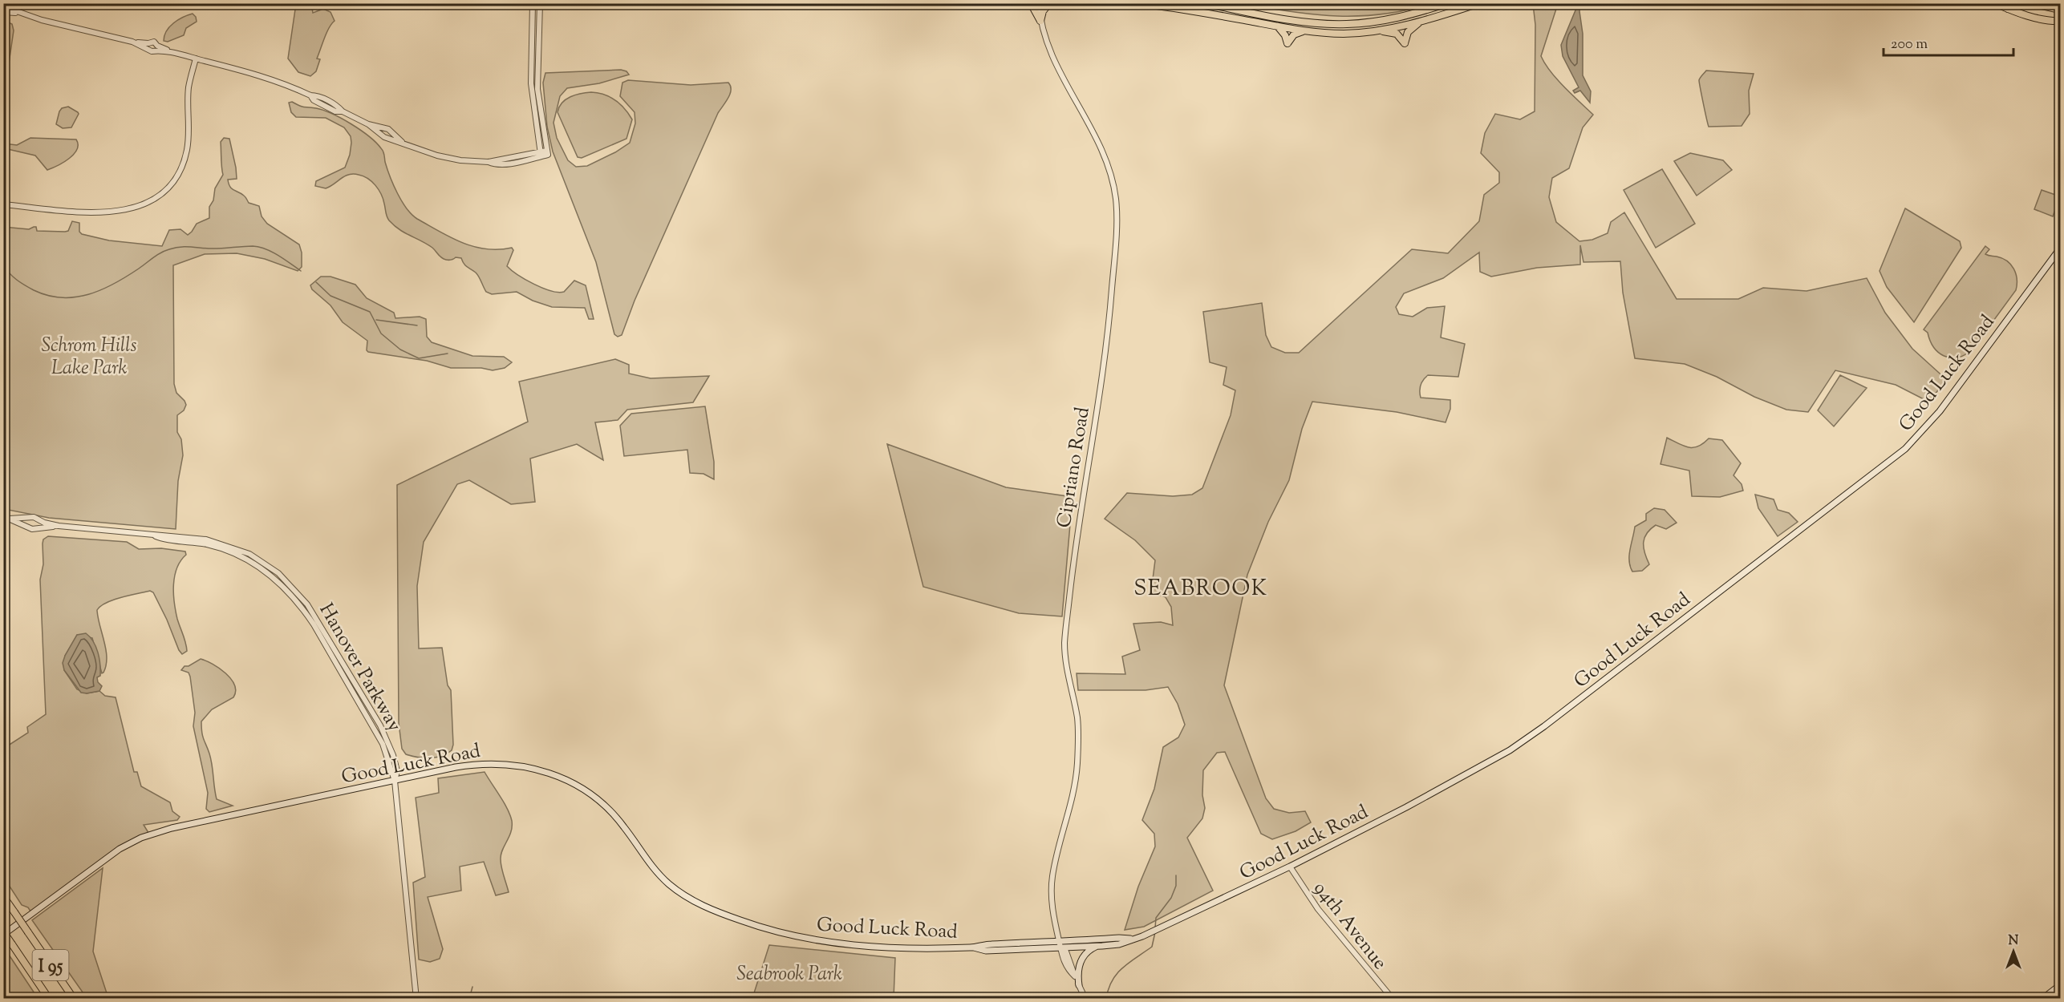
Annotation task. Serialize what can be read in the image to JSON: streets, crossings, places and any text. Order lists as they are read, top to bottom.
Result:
{
  "streets": {
    "highway": ["I 95"],
    "main road": ["Good Luck Road"],
    "street": ["Cipriano Road", "Hanover Parkway", "94th Avenue"]
  },
  "crossings": [
    ["Good Luck Road", "Cipriano Road"],
    ["Good Luck Road", "Hanover Parkway"],
    ["Good Luck Road", "94th Avenue"],
    ["Good Luck Road", "I 95"]
  ],
  "districts": ["SEABROOK"],
  "parks": ["Schrom Hills Lake Park", "Seabrook Park"],
  "scale_bar": "200 m",
  "north": "top"
}
